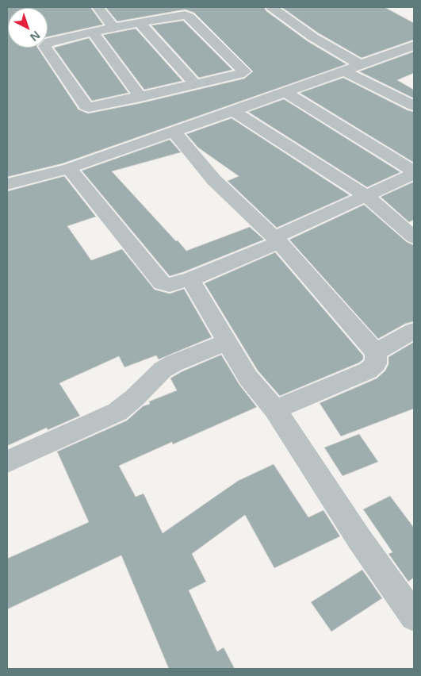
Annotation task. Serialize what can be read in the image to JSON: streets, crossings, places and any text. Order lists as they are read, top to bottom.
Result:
{
  "north": "bottom right"
}
